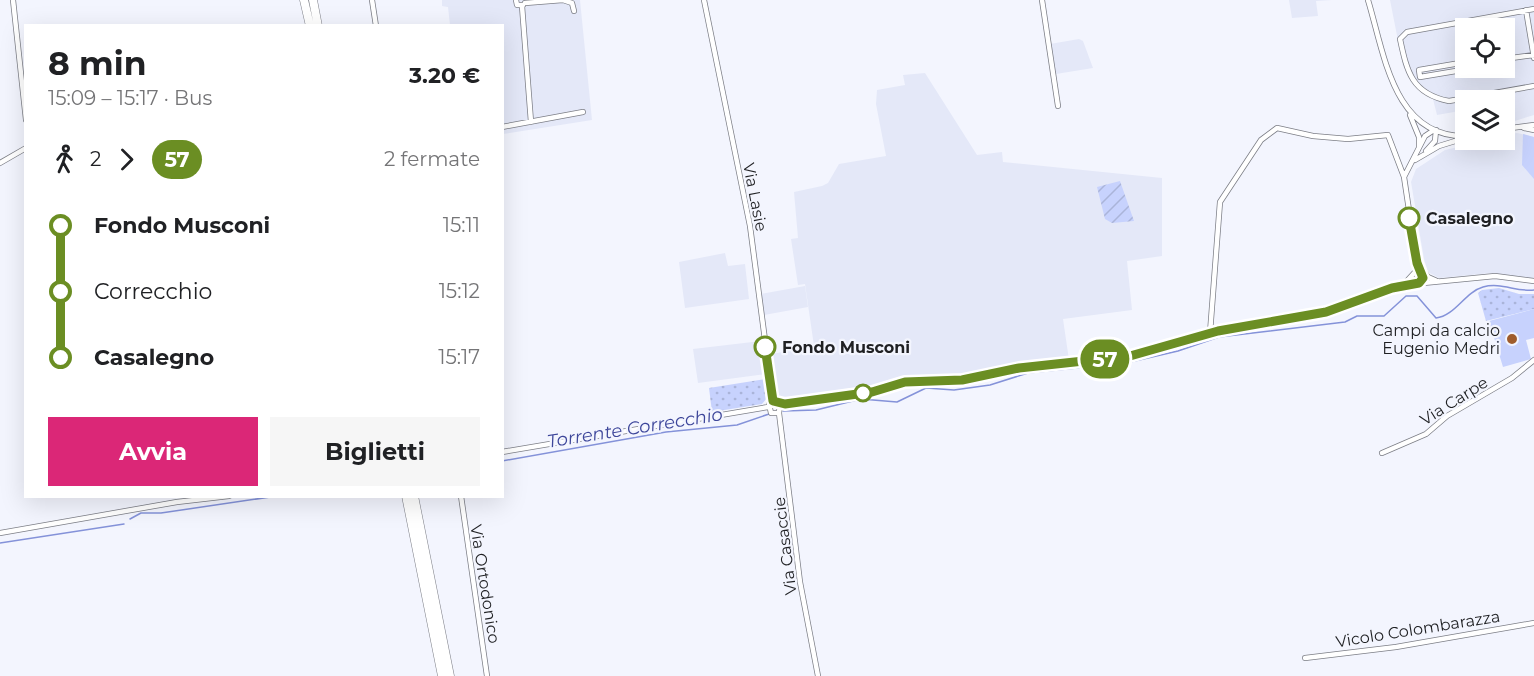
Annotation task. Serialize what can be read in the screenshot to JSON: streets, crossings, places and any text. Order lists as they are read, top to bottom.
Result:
{
  "streets": {
    "street": [
      "Via Lasie",
      "Via Carpe",
      "Via Casaccie",
      "Via Ortodonico",
      "Vicolo Colombarazza"
    ]
  },
  "water": ["Torrente Correcchio"],
  "places": ["Casalegno", "Campi da calcio Eugenio Medri", "Fondo Musconi"],
  "lines": ["bus line 57"],
  "page": {
    "on_map": "57",
    "heading": ["8 min", "15:09 – 15:17 · Bus", "3.20 €"],
    "legs": ["2", "57", "2 fermate"],
    "list": [
      {
        "name": "Fondo Musconi",
        "value": "15:11"
      },
      {
        "name": "Correcchio",
        "value": "15:12"
      },
      {
        "name": "Casalegno",
        "value": "15:17"
      }
    ],
    "buttons": ["Avvia", "Biglietti"]
  }
}
